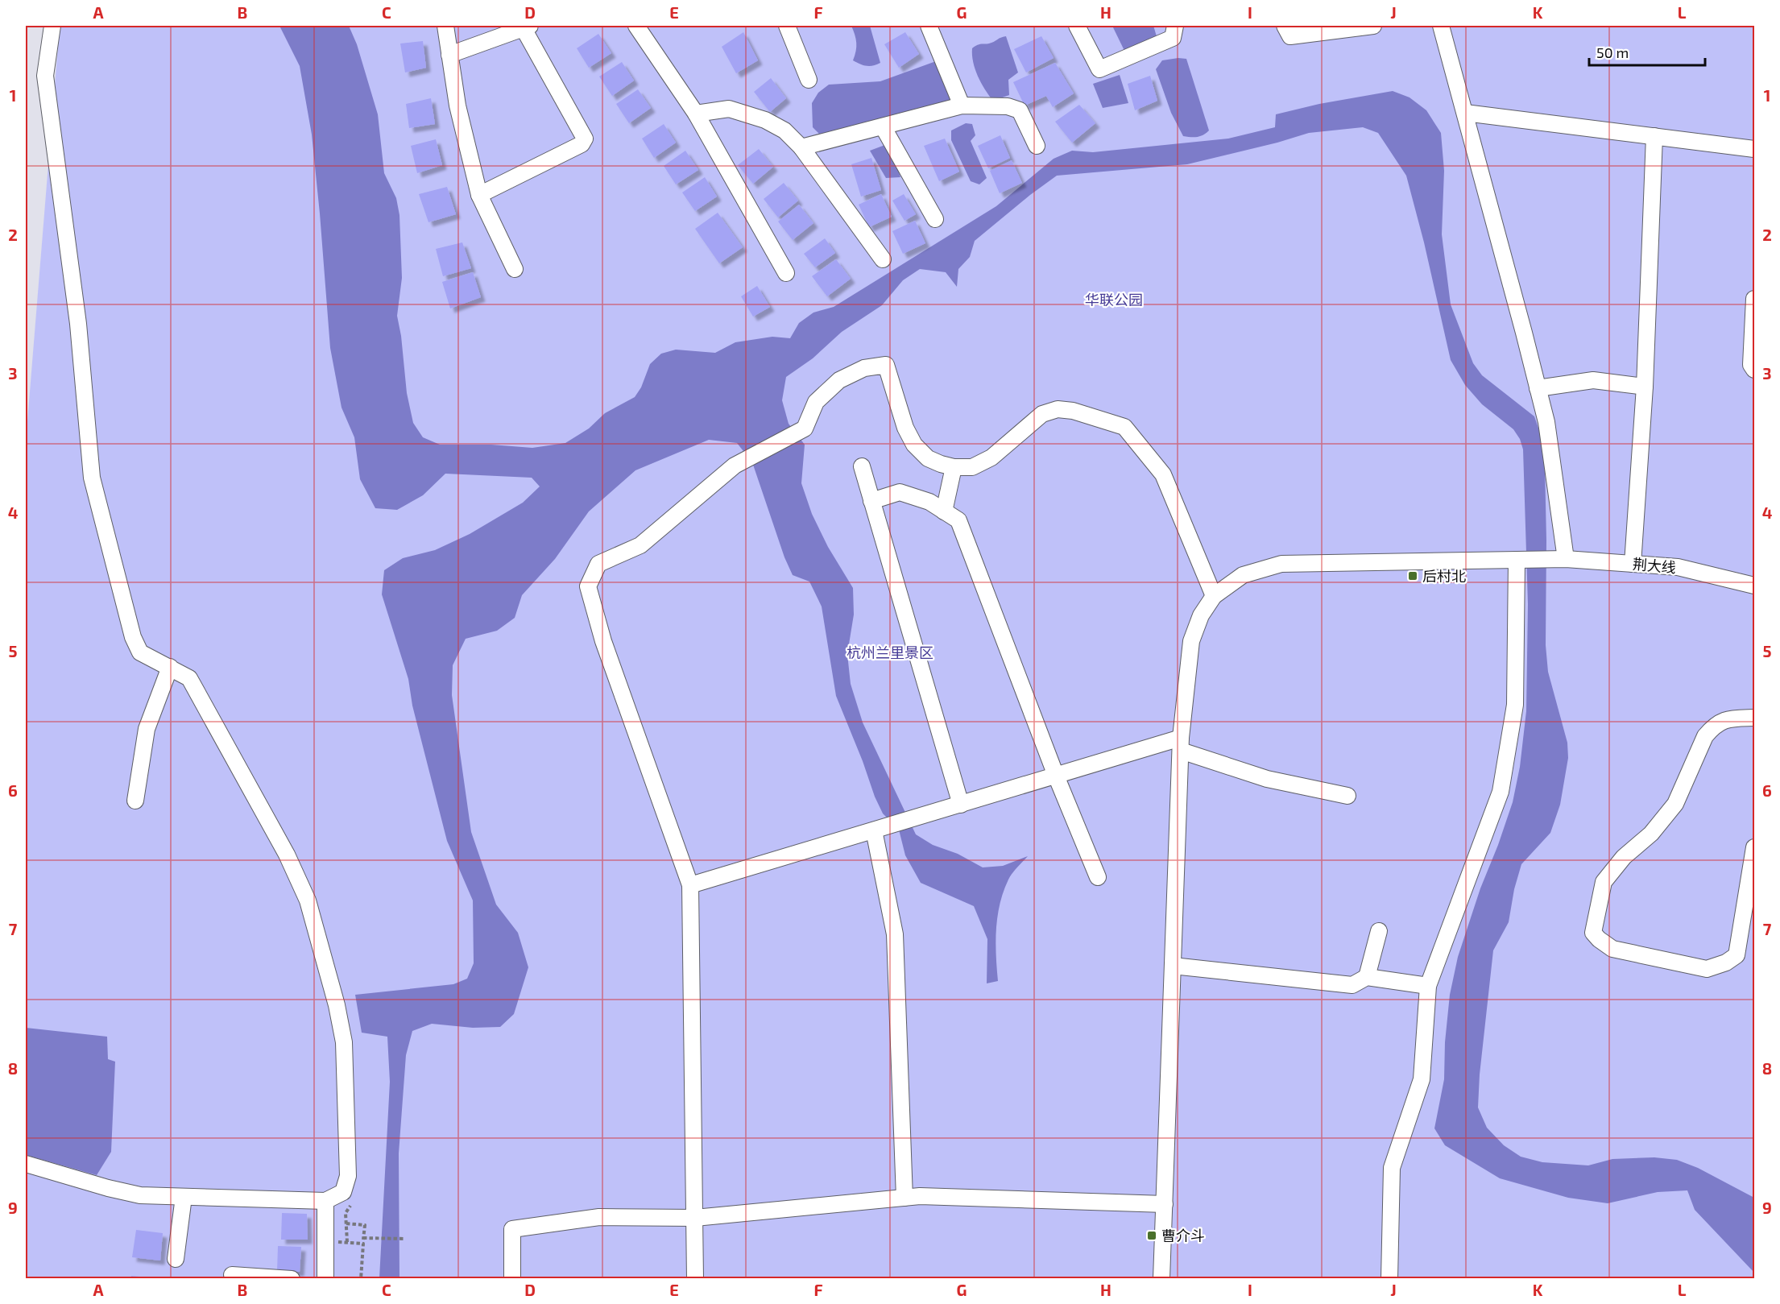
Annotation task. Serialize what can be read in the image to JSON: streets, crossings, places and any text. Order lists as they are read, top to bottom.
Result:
{
  "streets": {
    "street": ["荆大线"]
  },
  "parks": ["华联公园", "杭州兰里景区"],
  "places": {
    "transit": ["后村北", "曹介斗"]
  },
  "scale_bar": "50 m",
  "grid": {
    "columns": [
      "A",
      "B",
      "C",
      "D",
      "E",
      "F",
      "G",
      "H",
      "I",
      "J",
      "K",
      "L"
    ],
    "rows": [
      "1",
      "2",
      "3",
      "4",
      "5",
      "6",
      "7",
      "8",
      "9"
    ]
  }
}
